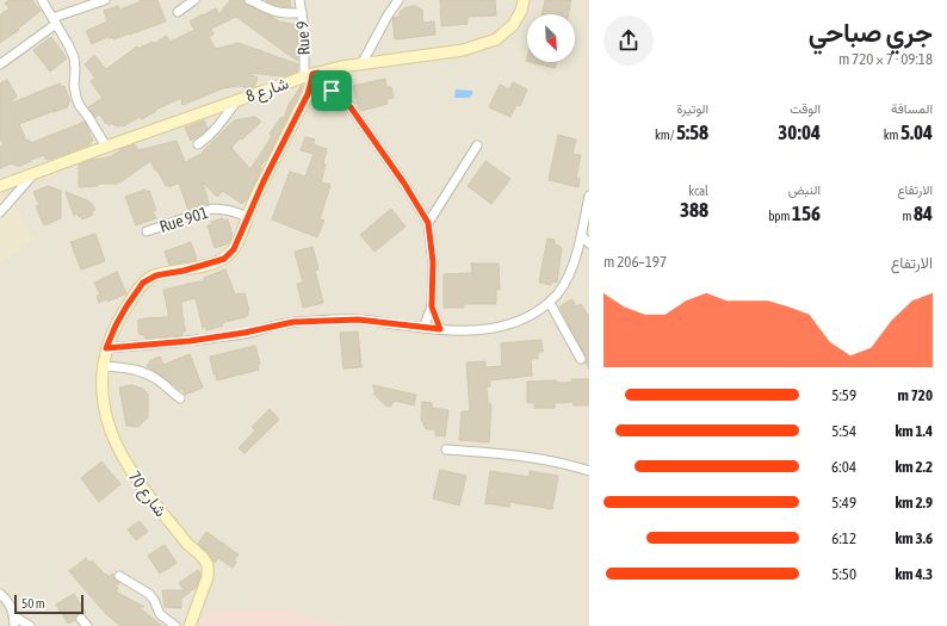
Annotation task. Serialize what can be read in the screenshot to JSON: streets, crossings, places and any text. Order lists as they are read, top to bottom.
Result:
{
  "streets": {
    "street": [
      "Rue 9",
      "شارع 8",
      "Rue 901",
      "شارع 70"
    ]
  },
  "crossings": [
    ["Rue 9", "شارع 8"],
    ["Rue 9", "شارع 70"],
    ["شارع 8", "شارع 70"],
    ["Rue 901", "شارع 70"]
  ],
  "scale_bar": "50 m",
  "north": "bottom right",
  "page": {
    "heading": ["جري صباحي", "09:18 · 7 × 720 m"],
    "stats": [
      ["المسافة", "5.04 km"],
      ["الوقت", "30:04"],
      ["الوتيرة", "5:58 /km"],
      ["الارتفاع", "84 m"],
      ["النبض", "156 bpm"],
      ["kcal", "388"]
    ],
    "chart": ["الارتفاع", "197–206 m"],
    "list": [
      {
        "name": "720 m",
        "note": "5:59"
      },
      {
        "name": "1.4 km",
        "note": "5:54"
      },
      {
        "name": "2.2 km",
        "note": "6:04"
      },
      {
        "name": "2.9 km",
        "note": "5:49"
      },
      {
        "name": "3.6 km",
        "note": "6:12"
      },
      {
        "name": "4.3 km",
        "note": "5:50"
      }
    ],
    "scale": "50 m"
  }
}
